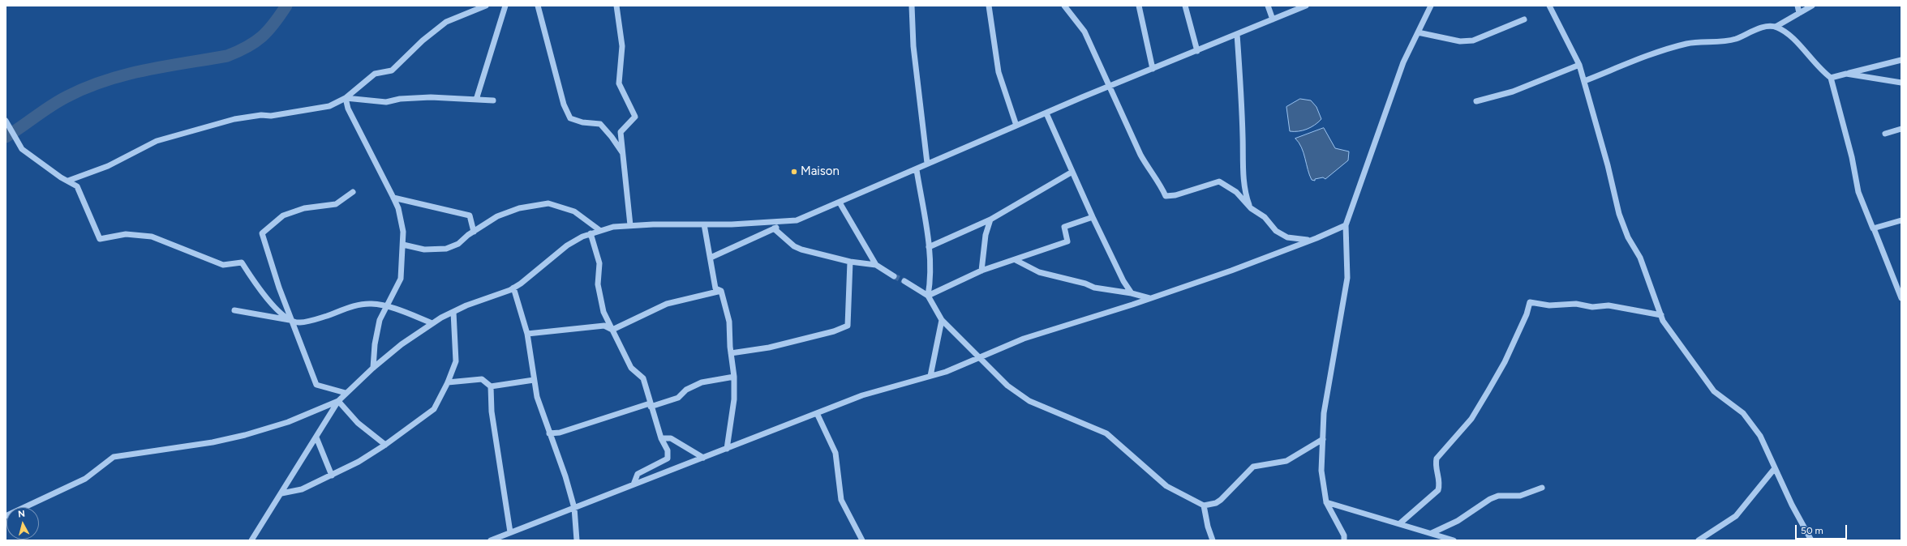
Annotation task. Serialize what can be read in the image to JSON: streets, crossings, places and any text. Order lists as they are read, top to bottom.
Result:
{
  "places": ["Maison"],
  "scale_bar": "50 m",
  "north": "top"
}
